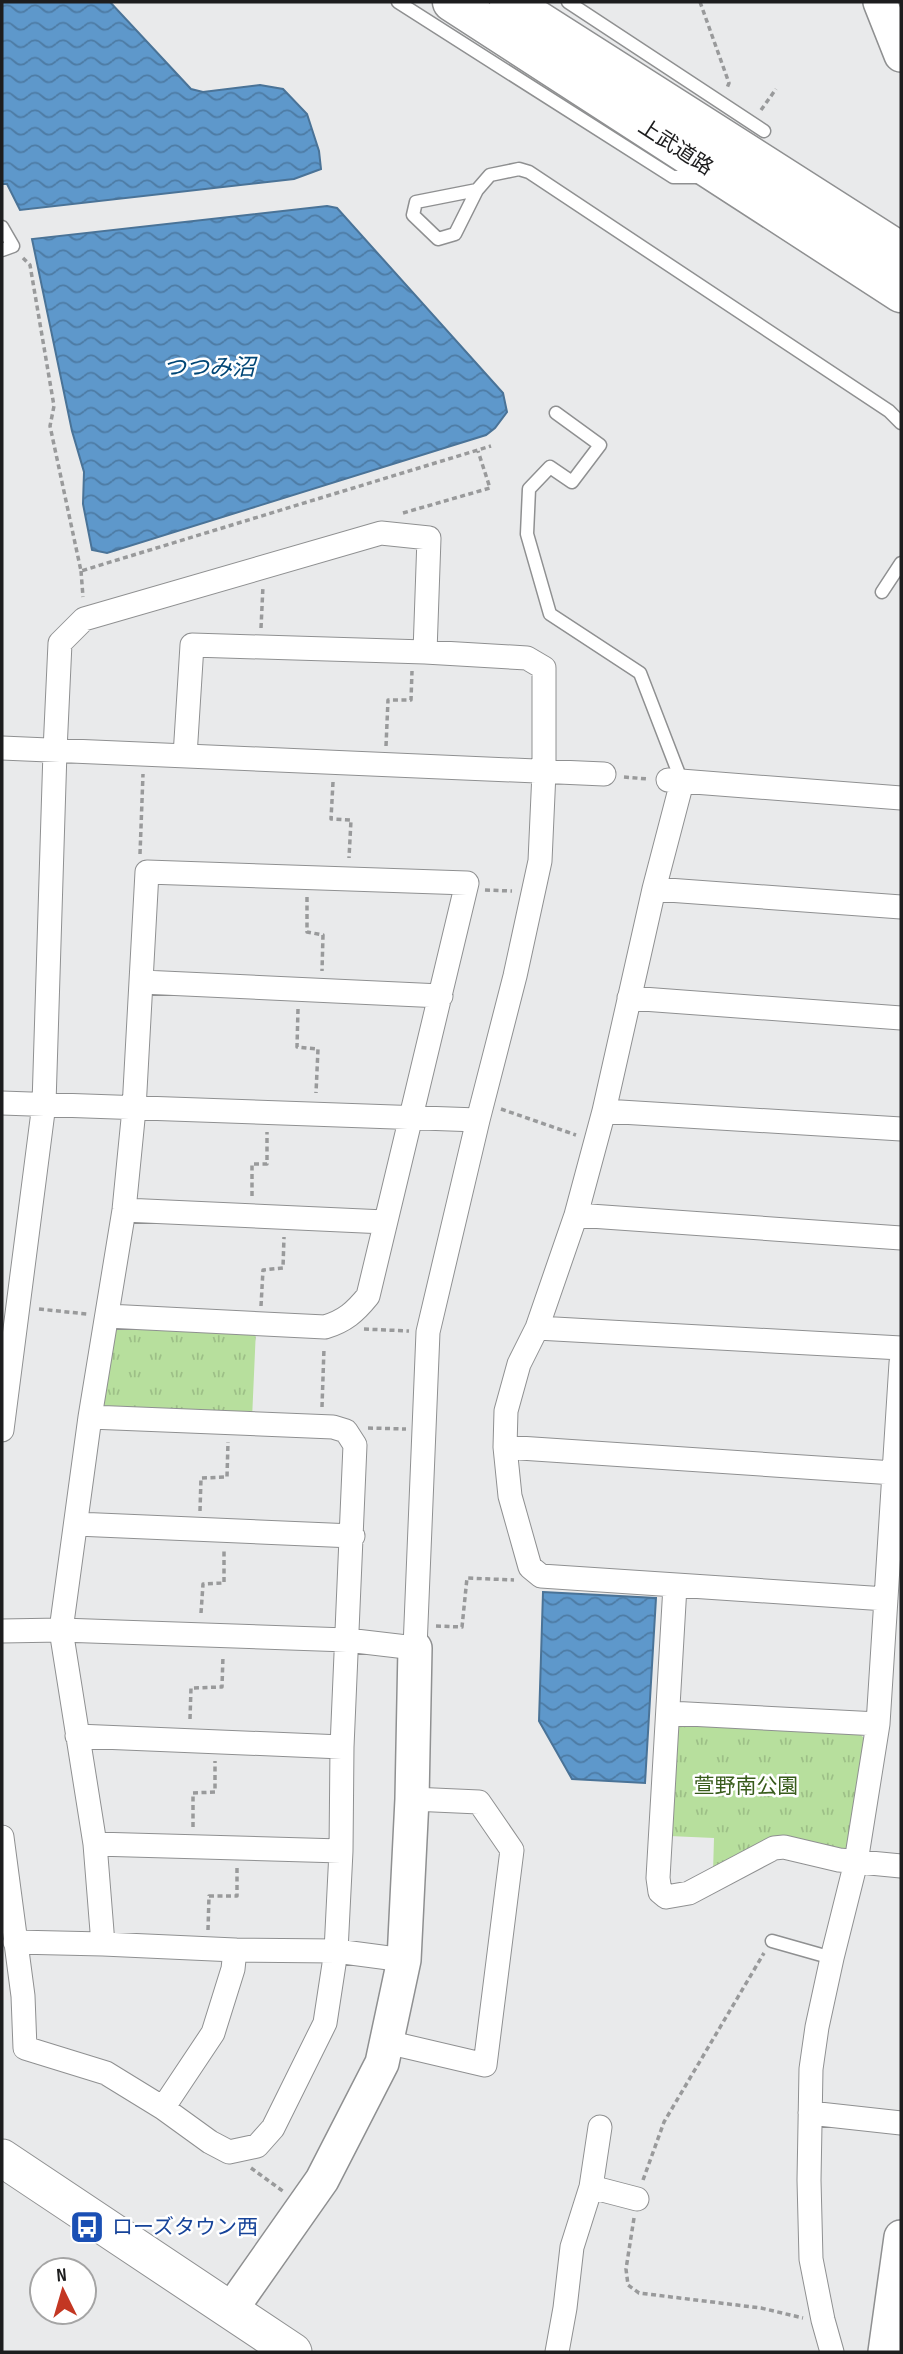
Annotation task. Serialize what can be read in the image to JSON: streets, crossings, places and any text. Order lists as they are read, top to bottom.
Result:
{
  "streets": {
    "highway": ["上武道路"]
  },
  "water": ["つつみ沼"],
  "parks": ["萱野南公園"],
  "places": {
    "bus stop": ["ローズタウン西"]
  },
  "north": "top"
}
